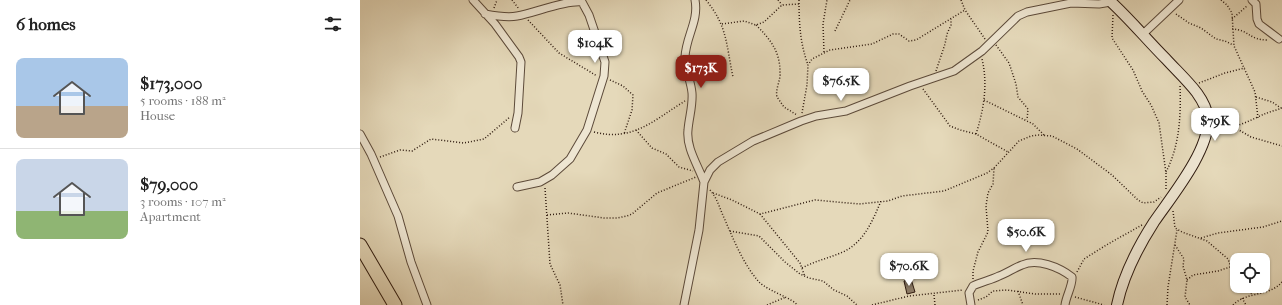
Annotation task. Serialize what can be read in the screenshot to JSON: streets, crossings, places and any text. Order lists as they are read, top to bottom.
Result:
{
  "page": {
    "heading": "6 homes",
    "price": [
      "$104K",
      "$173K",
      "$76.5K",
      "$79K",
      "$50.6K",
      "$70.6K"
    ],
    "list": [
      {
        "name": "$173,000",
        "note": "5 rooms · 188 m² · House"
      },
      {
        "name": "$79,000",
        "note": "3 rooms · 107 m² · Apartment"
      }
    ]
  }
}
